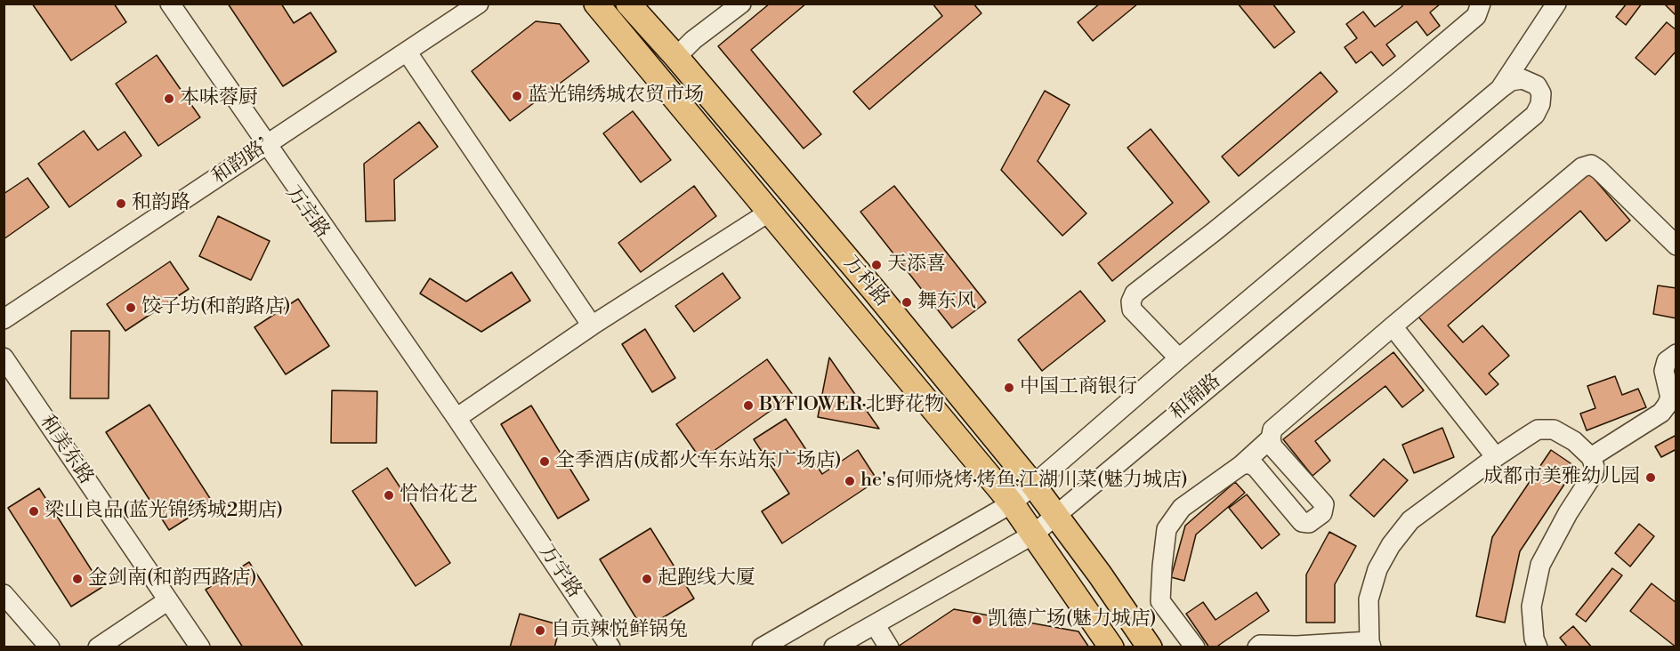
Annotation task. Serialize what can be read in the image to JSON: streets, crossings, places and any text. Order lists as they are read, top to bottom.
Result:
{
  "streets": {
    "main road": ["万科路"],
    "street": [
      "和韵路’",
      "万宇路",
      "和锦路",
      "和美东路"
    ]
  },
  "crossings": [
    ["和韵路’", "万宇路"],
    ["万科路", "和锦路"]
  ],
  "places": [
    "蓝光锦绣城农贸市场",
    "本味蓉厨",
    "和韵路",
    "天添喜",
    "舞东风",
    "饺子坊(和韵路店)",
    "中国工商银行",
    "BYFlOWER·北野花物",
    "全季酒店(成都火车东站东广场店)",
    "成都市美雅幼儿园",
    "he's何师烧烤·烤鱼·江湖川菜(魅力城店)",
    "恰恰花艺",
    "梁山良品(蓝光锦绣城2期店)",
    "金剑南(和韵西路店)",
    "起跑线大厦",
    "凯德广场(魅力城店)",
    "自贡辣悦鲜锅兔"
  ]
}
